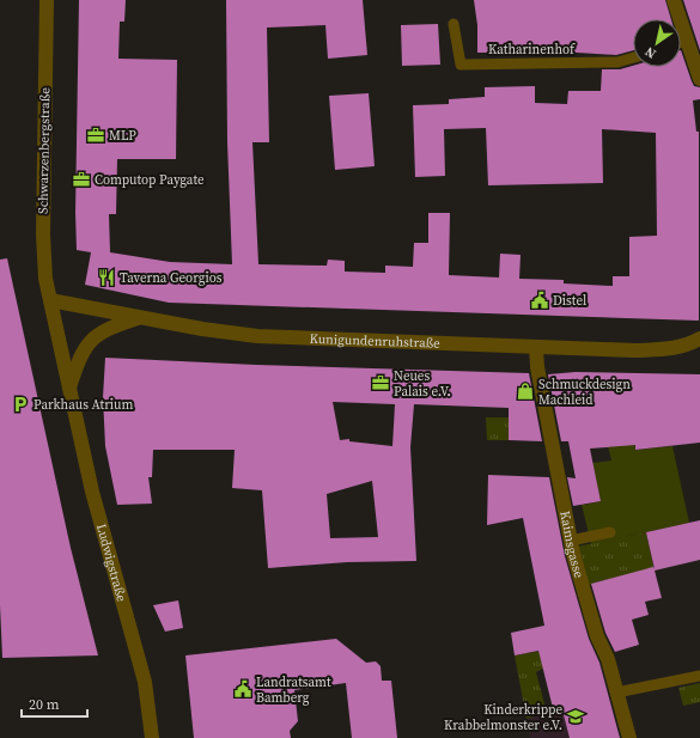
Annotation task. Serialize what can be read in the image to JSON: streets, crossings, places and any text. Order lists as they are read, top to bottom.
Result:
{
  "streets": {
    "street": [
      "Schwarzenbergstraße",
      "Kunigundenruhstraße",
      "Kaimsgasse",
      "Ludwigstraße"
    ],
    "lane": ["Katharinenhof"]
  },
  "crossings": [
    ["Schwarzenbergstraße", "Kunigundenruhstraße"],
    ["Schwarzenbergstraße", "Ludwigstraße"],
    ["Kunigundenruhstraße", "Kaimsgasse"],
    ["Kunigundenruhstraße", "Ludwigstraße"]
  ],
  "places": {
    "office": ["MLP", "Computop Paygate", "Neues Palais e.V."],
    "restaurant": ["Taverna Georgios"],
    "public building": ["Distel", "Landratsamt Bamberg"],
    "shop": ["Schmuckdesign Machleid"],
    "parking": ["Parkhaus Atrium"],
    "school or university": ["Kinderkrippe Krabbelmonster e.V."]
  },
  "scale_bar": "20 m",
  "north": "bottom left"
}
